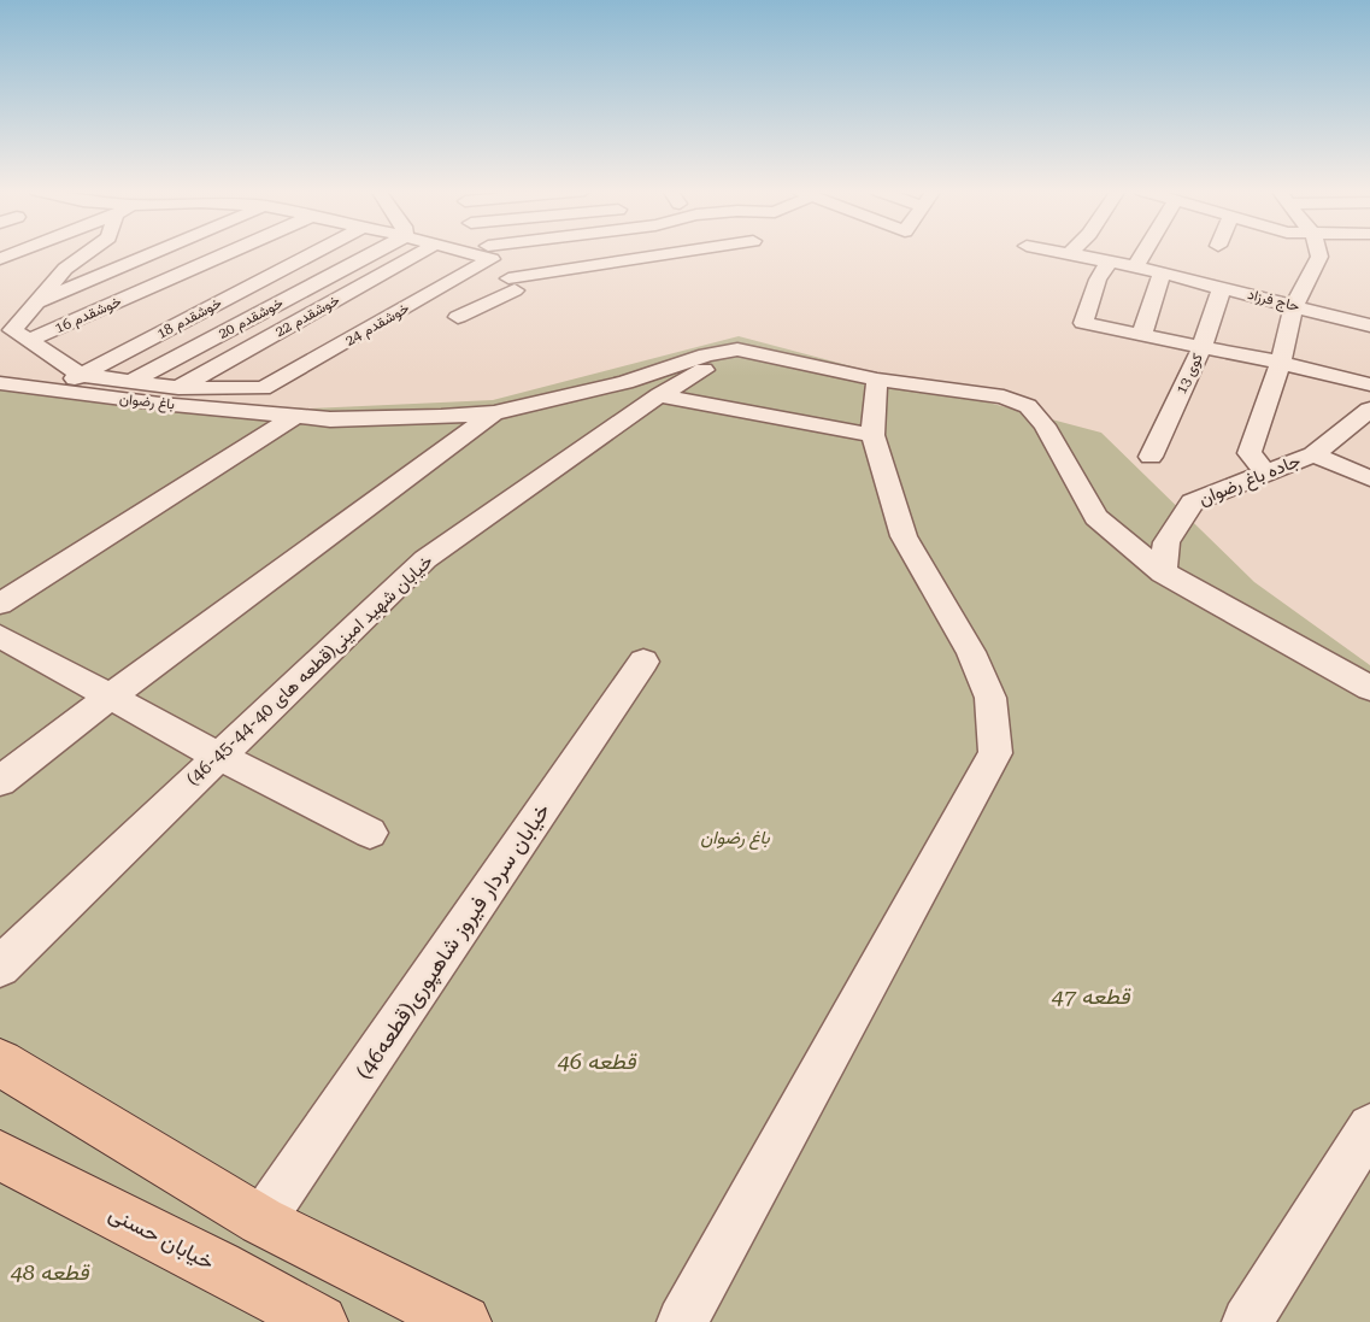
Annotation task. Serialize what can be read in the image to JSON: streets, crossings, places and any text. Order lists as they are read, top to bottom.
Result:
{
  "streets": {
    "main road": ["خیابان حسنی"],
    "street": [
      "حاج فرزاد",
      "خوشقدم 16",
      "خوشقدم 22",
      "خوشقدم 18",
      "خوشقدم 20",
      "خوشقدم 24",
      "کوی 13",
      "باغ رضوان",
      "جاده باغ رضوان",
      "خیابان شهید امینی(قطعه های 40-44-45-46)",
      "خیابان سردار فیروز شاهپوری(قطعه46)"
    ]
  },
  "crossings": [
    ["حاج فرزاد", "کوی 13"],
    ["خوشقدم 22", "خوشقدم 24"],
    ["خوشقدم 22", "باغ رضوان"],
    ["خوشقدم 18", "باغ رضوان"],
    ["خوشقدم 24", "باغ رضوان"]
  ],
  "parks": [
    "باغ رضوان",
    "قطعه 47",
    "قطعه 46",
    "قطعه 48"
  ]
}
